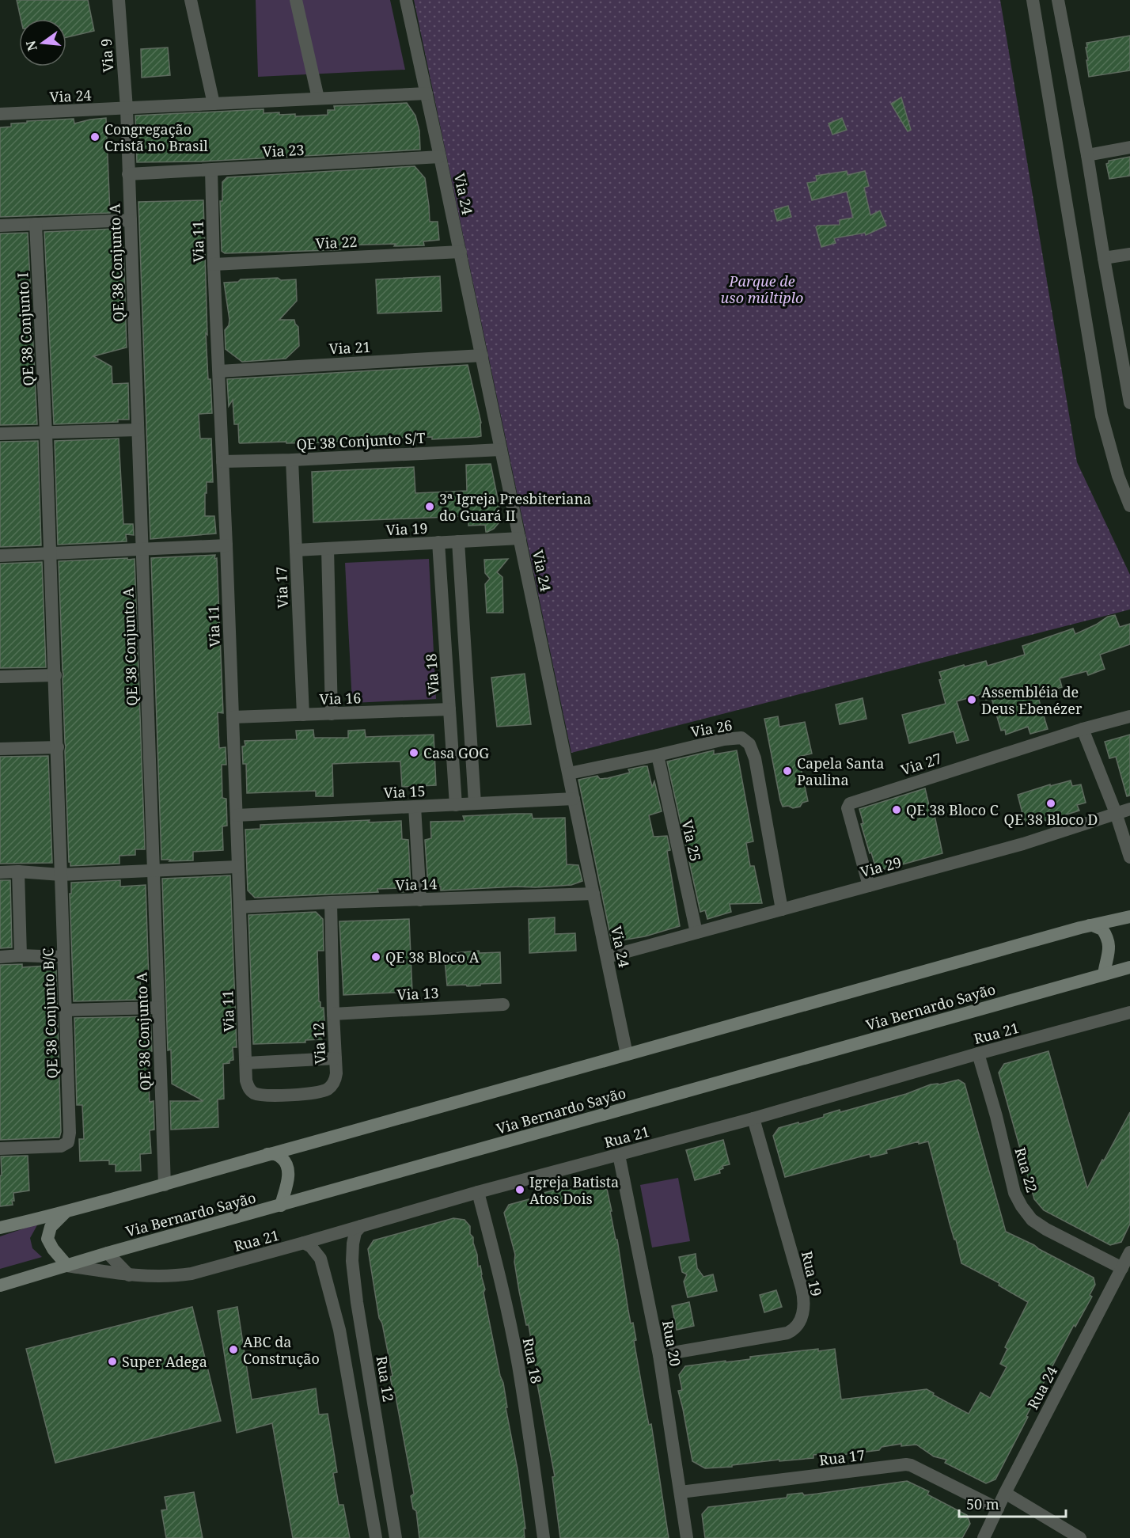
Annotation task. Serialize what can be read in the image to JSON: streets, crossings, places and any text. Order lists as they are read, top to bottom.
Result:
{
  "streets": {
    "main road": ["Via Bernardo Sayão"],
    "street": [
      "Via 9",
      "Via 24",
      "Via 23",
      "Via 11",
      "Via 22",
      "QE 38 Conjunto A",
      "QE 38 Conjunto I",
      "Via 21",
      "QE 38 Conjunto S/T",
      "Via 19",
      "Via 17",
      "Via 18",
      "Via 16",
      "Via 26",
      "Via 27",
      "Via 15",
      "Via 25",
      "Via 29",
      "Via 14",
      "Via 13",
      "QE 38 Conjunto B/C",
      "Rua 21",
      "Via 12",
      "Rua 22",
      "Rua 19",
      "Rua 20",
      "Rua 18",
      "Rua 12",
      "Rua 24",
      "Rua 17"
    ]
  },
  "crossings": [
    ["Via 9", "Via 24"],
    ["Via 9", "QE 38 Conjunto A"],
    ["Via 24", "Via 23"],
    ["Via 24", "Via 22"],
    ["Via 24", "QE 38 Conjunto A"],
    ["Via 24", "Via 21"],
    ["Via 24", "QE 38 Conjunto S/T"],
    ["Via 24", "Via 19"],
    ["Via 24", "Via 26"],
    ["Via 24", "Via 15"],
    ["Via 24", "Via 29"],
    ["Via 24", "Via 14"],
    ["Via 23", "Via 11"],
    ["Via 23", "QE 38 Conjunto A"],
    ["Via 11", "Via 22"],
    ["Via 11", "Via 21"],
    ["Via 11", "QE 38 Conjunto S/T"],
    ["Via 11", "Via 16"],
    ["Via 11", "Via 15"],
    ["Via 11", "Via 14"],
    ["Via 11", "Via 12"],
    ["QE 38 Conjunto I", "QE 38 Conjunto B/C"],
    ["QE 38 Conjunto S/T", "Via 17"],
    ["Via 19", "Via 17"],
    ["Via 19", "Via 18"],
    ["Via 17", "Via 16"],
    ["Via 18", "Via 16"],
    ["Via 18", "Via 15"],
    ["Via 26", "Via 25"],
    ["Via 26", "Via 29"],
    ["Via 27", "Via 29"],
    ["Via 25", "Via 29"],
    ["Via 14", "Via 12"],
    ["Via 13", "Via 12"],
    ["Via Bernardo Sayão", "Rua 21"],
    ["Rua 21", "Rua 22"],
    ["Rua 21", "Rua 19"],
    ["Rua 21", "Rua 20"],
    ["Rua 21", "Rua 18"],
    ["Rua 21", "Rua 12"],
    ["Rua 22", "Rua 24"],
    ["Rua 19", "Rua 20"],
    ["Rua 20", "Rua 17"],
    ["Rua 24", "Rua 17"]
  ],
  "parks": ["Parque de uso múltiplo"],
  "places": [
    "Congregação Cristã no Brasil",
    "3ª Igreja Presbiteriana do Guará II",
    "Assembléia de Deus Ebenézer",
    "Casa GOG",
    "Capela Santa Paulina",
    "QE 38 Bloco D",
    "QE 38 Bloco C",
    "QE 38 Bloco A",
    "Igreja Batista Atos Dois",
    "ABC da Construção",
    "Super Adega"
  ],
  "scale_bar": "50 m",
  "north": "left"
}
